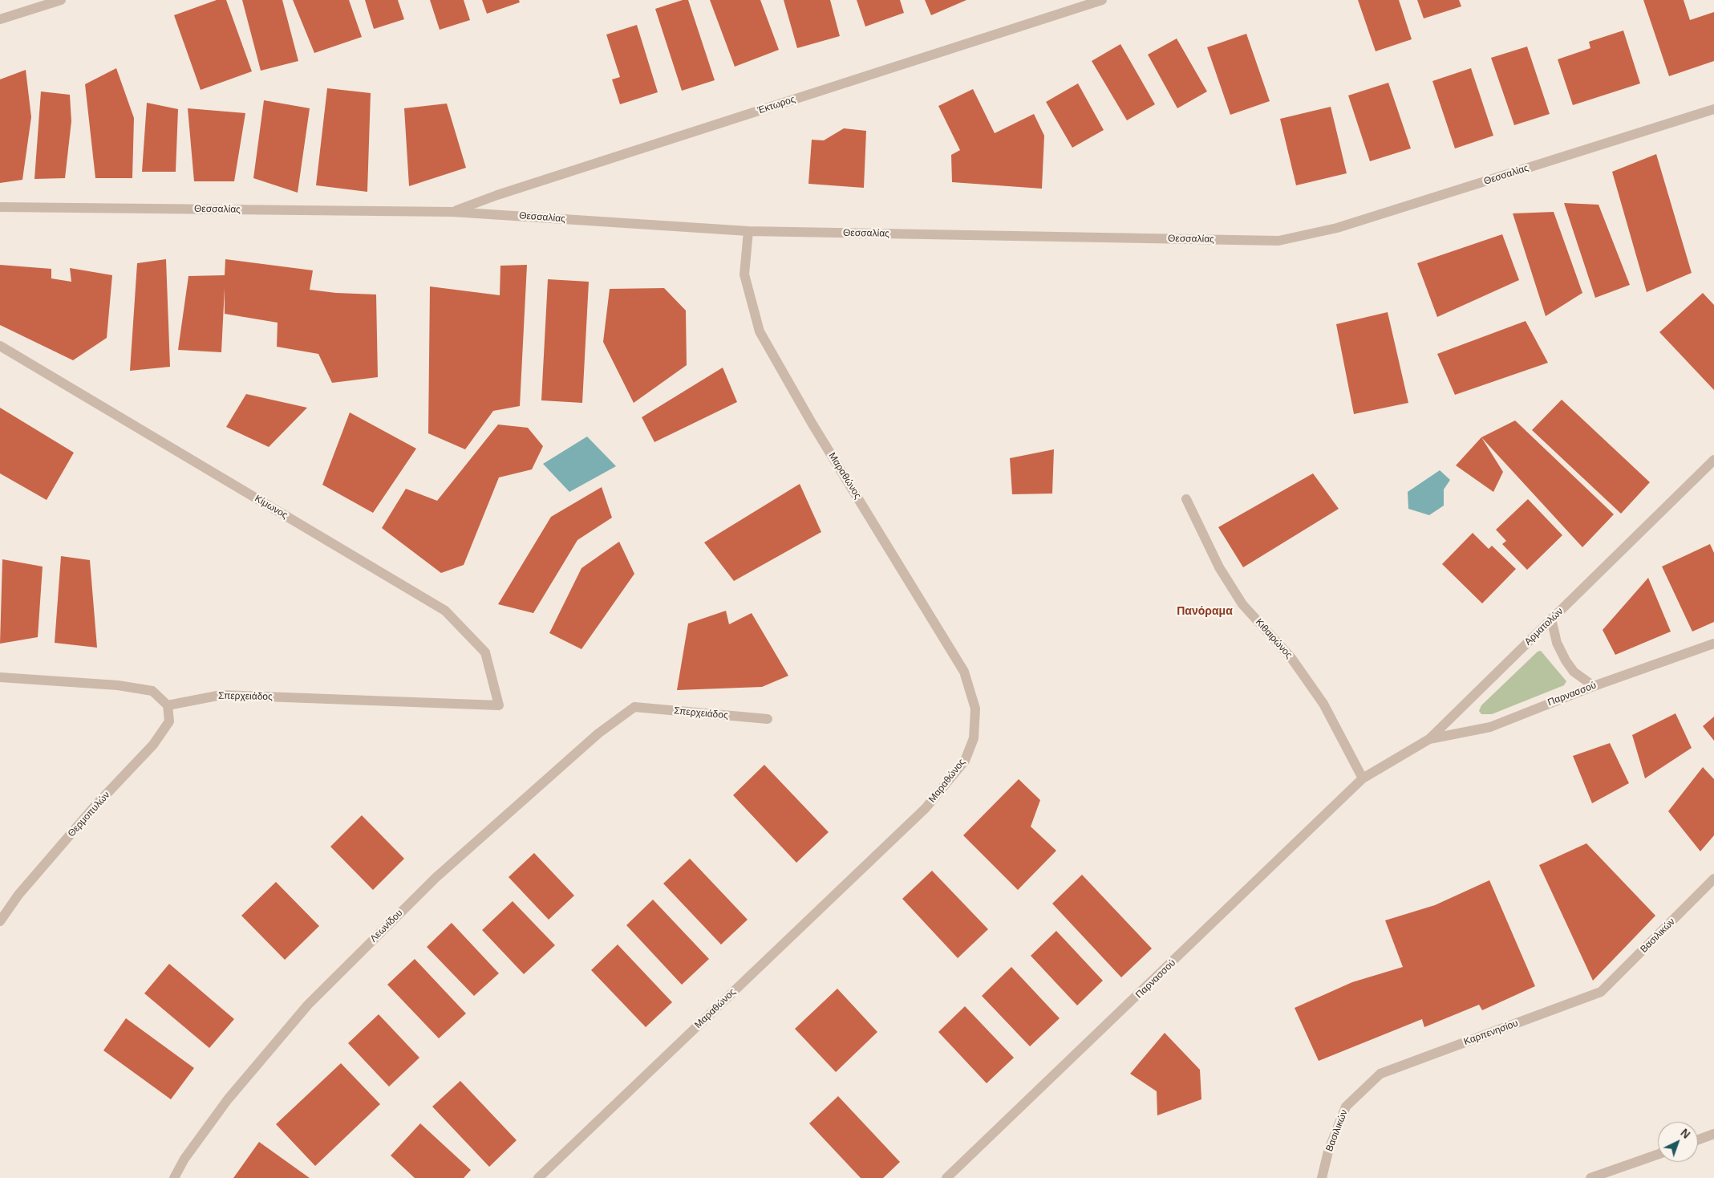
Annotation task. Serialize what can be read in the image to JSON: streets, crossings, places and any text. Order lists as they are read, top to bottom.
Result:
{
  "streets": {
    "street": [
      "Έκτωρος",
      "Θεσσαλίας",
      "Μαραθώνος",
      "Κίμωνος",
      "Αρματολών",
      "Κιθαιρώνος",
      "Παρνασσού",
      "Σπερχειάδος",
      "Θερμοπυλών",
      "Λεωνίδου",
      "Βασιλικών",
      "Καρπενησίου"
    ]
  },
  "crossings": [
    ["Έκτωρος", "Θεσσαλίας"],
    ["Θεσσαλίας", "Μαραθώνος"],
    ["Κίμωνος", "Σπερχειάδος"],
    ["Αρματολών", "Κιθαιρώνος"],
    ["Αρματολών", "Παρνασσού"],
    ["Κιθαιρώνος", "Παρνασσού"],
    ["Σπερχειάδος", "Θερμοπυλών"],
    ["Σπερχειάδος", "Λεωνίδου"],
    ["Βασιλικών", "Καρπενησίου"]
  ],
  "districts": ["Πανόραμα"],
  "north": "top right"
}
